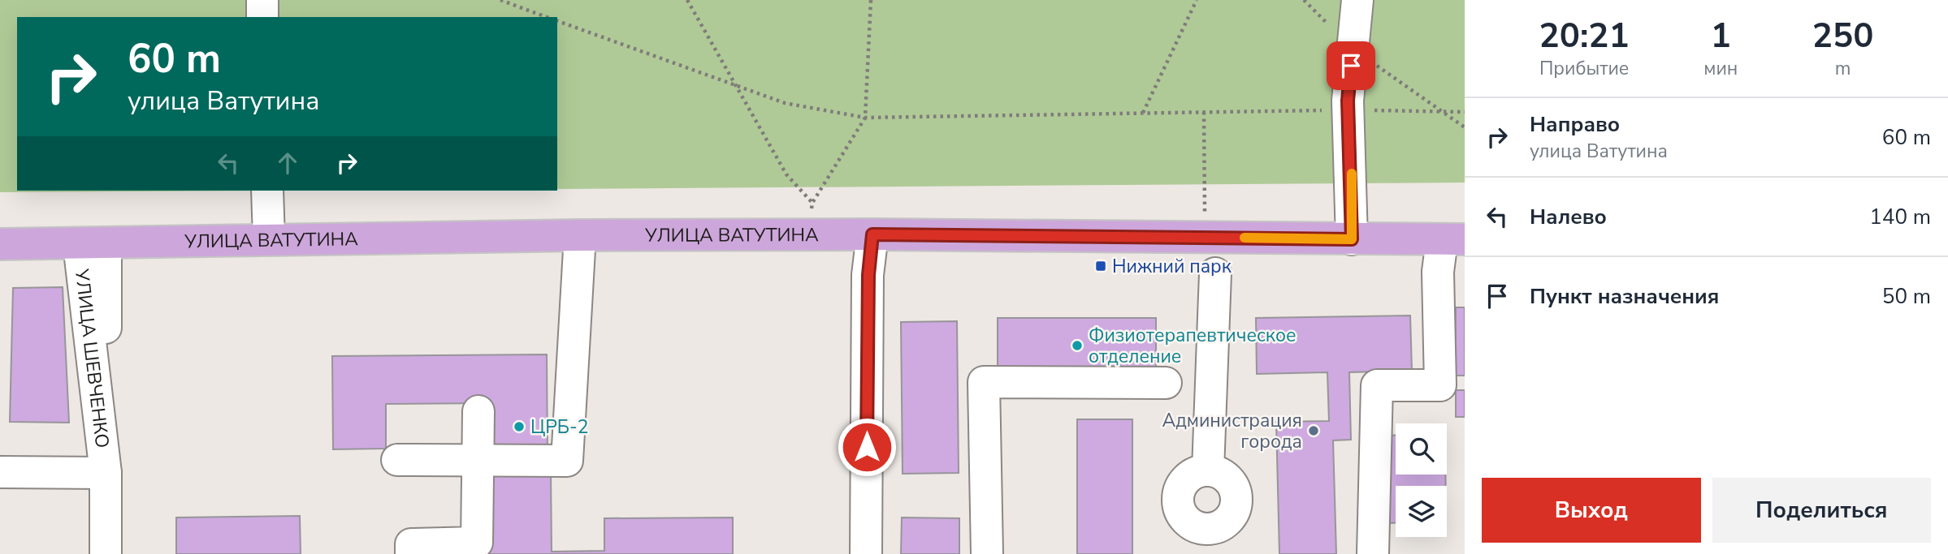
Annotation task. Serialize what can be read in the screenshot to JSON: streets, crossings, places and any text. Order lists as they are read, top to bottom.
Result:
{
  "streets": {
    "main road": ["УЛИЦА ВАТУТИНА"],
    "street": ["УЛИЦА ШЕВЧЕНКО"]
  },
  "crossings": [
    ["УЛИЦА ВАТУТИНА", "УЛИЦА ШЕВЧЕНКО"]
  ],
  "places": {
    "transit": ["Нижний парк"],
    "other": ["Физиотерапевтическое отделение", "ЦРБ-2", "Администрация города"]
  },
  "page": {
    "eta": [
      "20:21",
      "Прибытие",
      "1",
      "мин",
      "250",
      "m"
    ],
    "turn": ["60 m", "улица Ватутина"],
    "list": [
      {
        "name": "Направо",
        "note": "улица Ватутина",
        "value": "60 m"
      },
      {
        "name": "Налево",
        "value": "140 m"
      },
      {
        "name": "Пункт назначения",
        "value": "50 m"
      }
    ],
    "buttons": ["Выход", "Поделиться"]
  }
}
